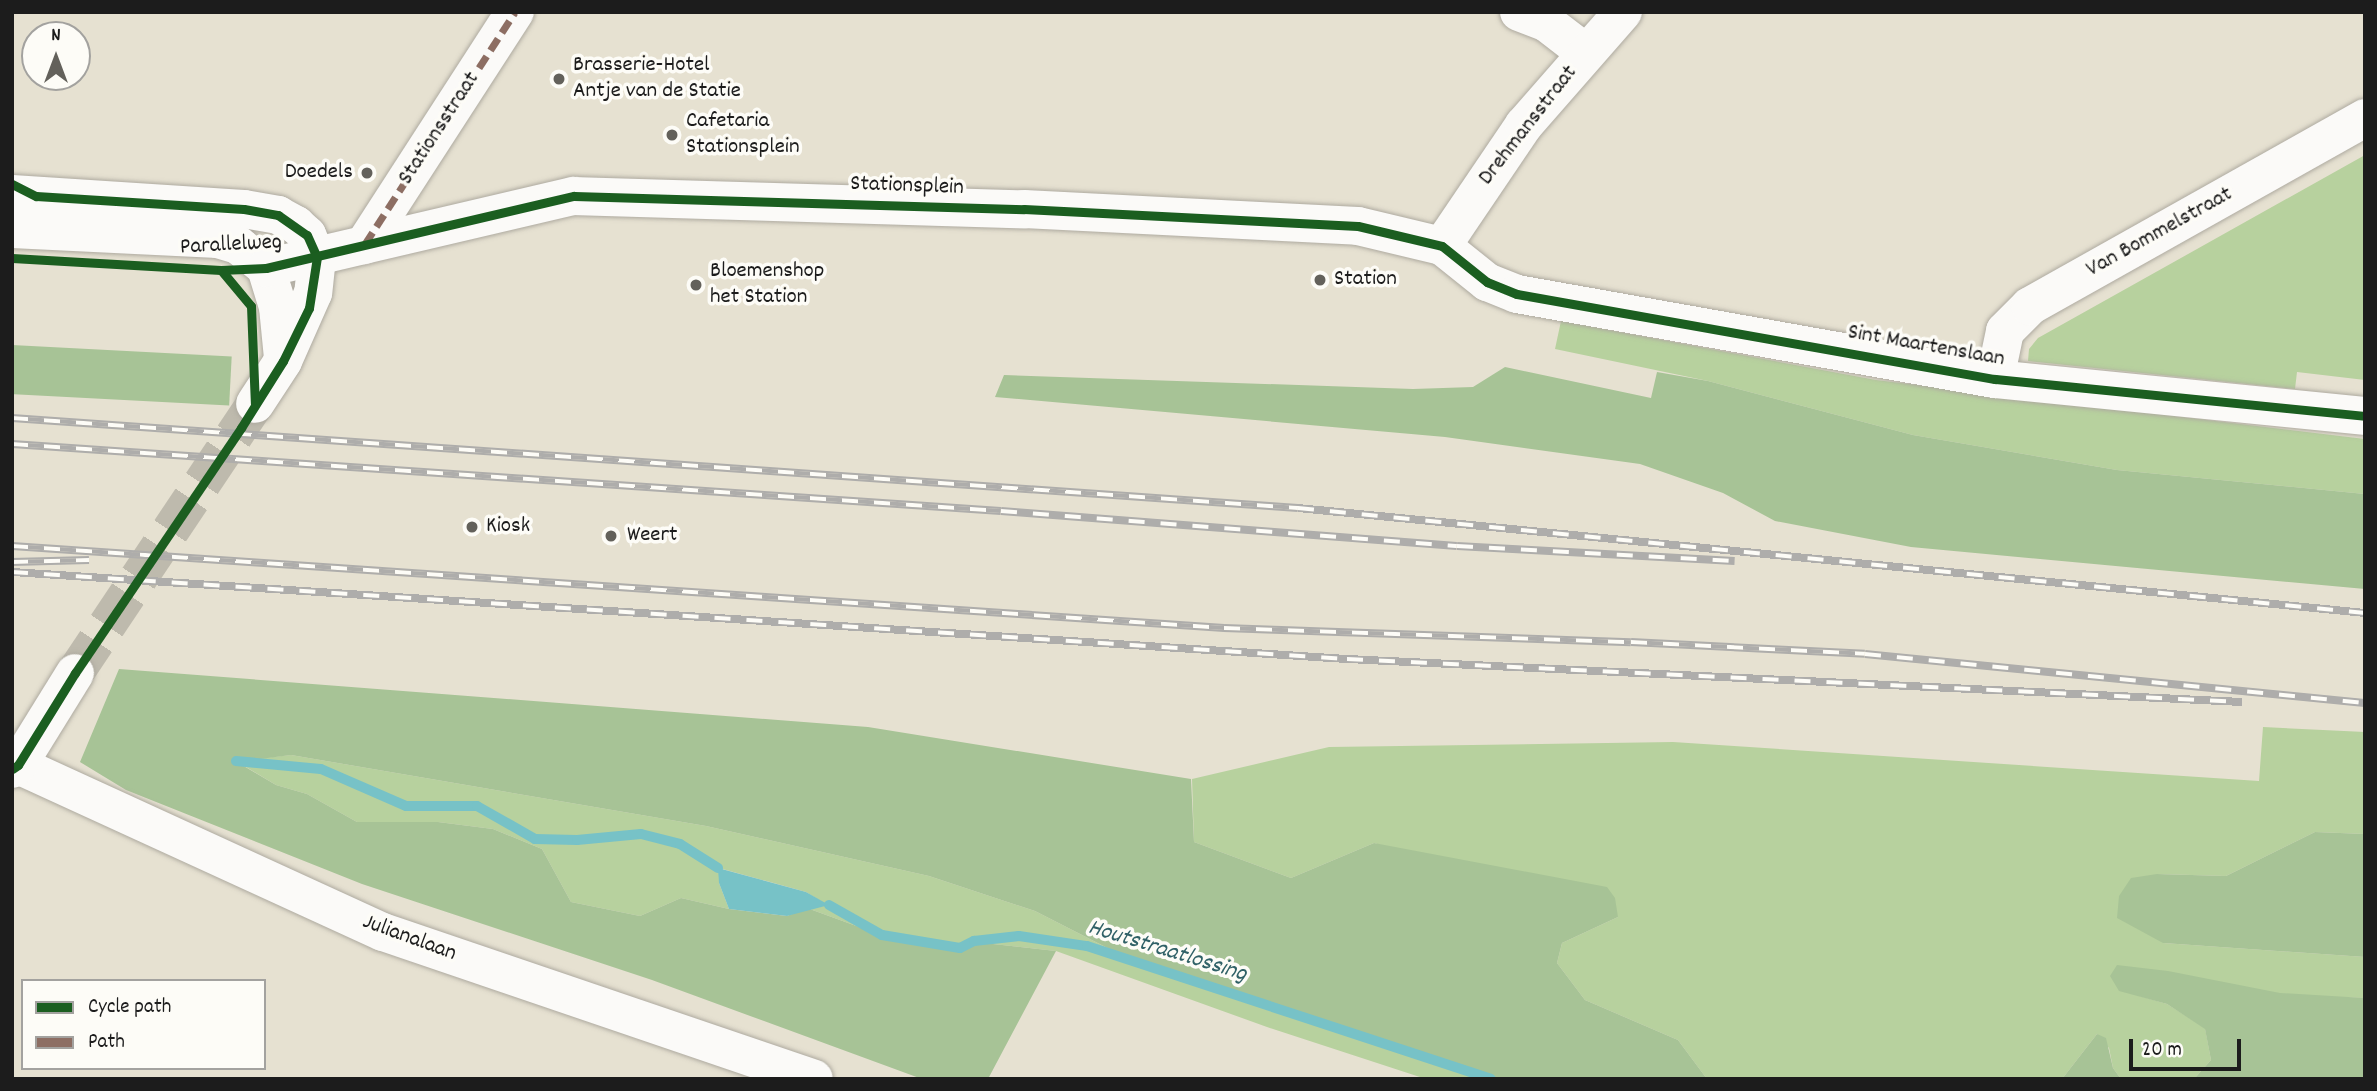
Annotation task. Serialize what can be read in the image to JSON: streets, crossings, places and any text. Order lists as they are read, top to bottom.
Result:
{
  "streets": {
    "street": [
      "Drehmansstraat",
      "Stationsstraat",
      "Stationsplein",
      "Van Bommelstraat",
      "Parallelweg",
      "Sint Maartenslaan",
      "Julianalaan"
    ]
  },
  "crossings": [
    ["Drehmansstraat", "Stationsplein"],
    ["Stationsstraat", "Stationsplein"],
    ["Stationsplein", "Parallelweg"],
    ["Stationsplein", "Sint Maartenslaan"],
    ["Van Bommelstraat", "Sint Maartenslaan"]
  ],
  "water": ["Houtstraatlossing"],
  "places": [
    "Brasserie-Hotel Antje van de Statie",
    "Cafetaria Stationsplein",
    "Doedels",
    "Station",
    "Bloemenshop het Station",
    "Kiosk",
    "Weert"
  ],
  "legend": ["Cycle path", "Path"],
  "scale_bar": "20 m",
  "north": "top"
}
